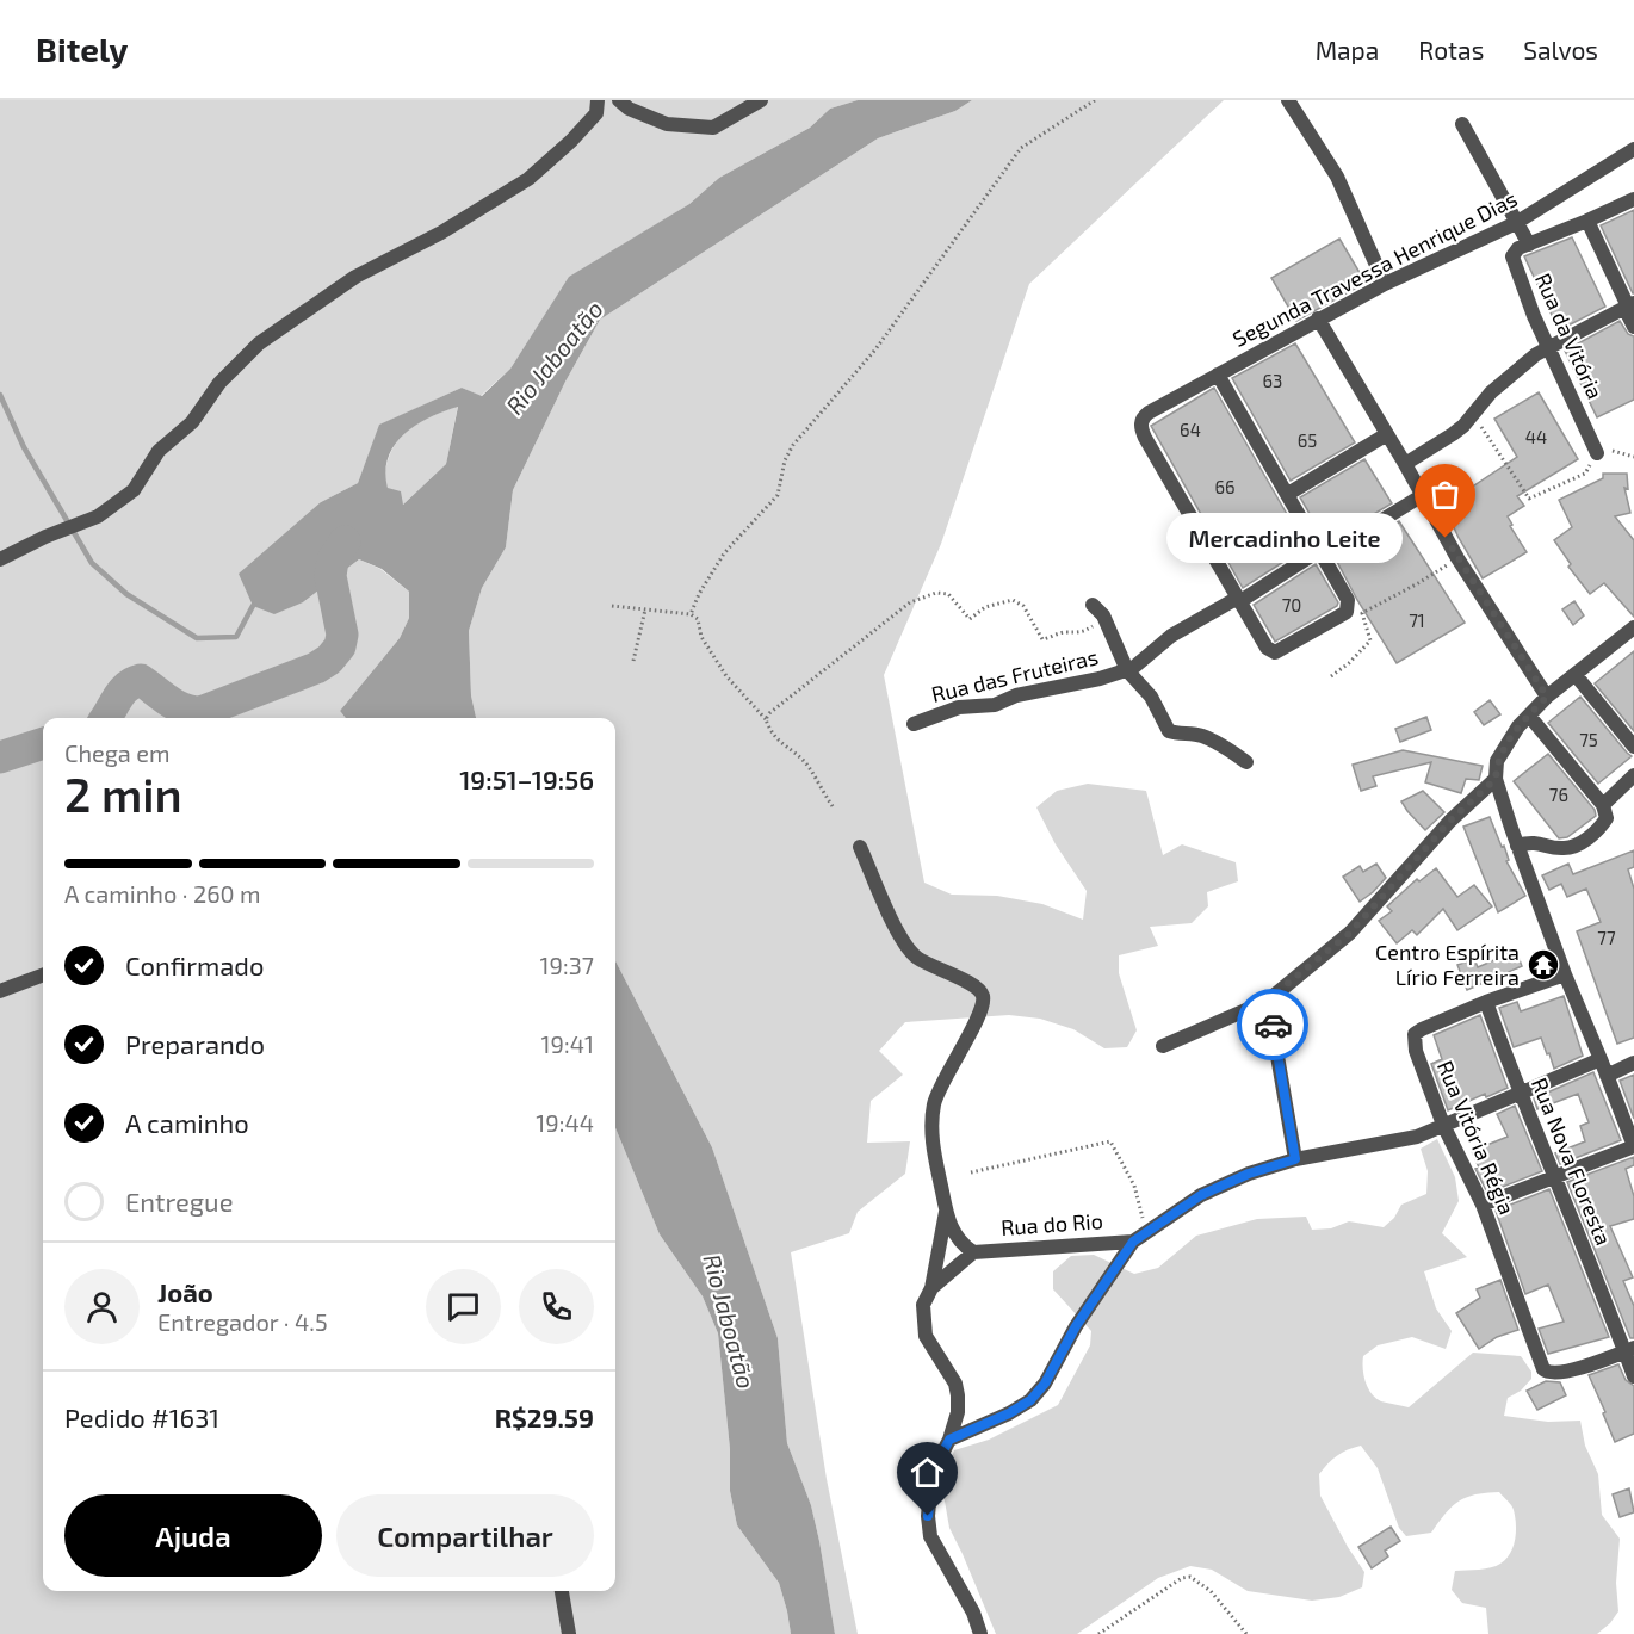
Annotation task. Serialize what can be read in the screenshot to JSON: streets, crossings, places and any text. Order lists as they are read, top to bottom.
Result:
{
  "streets": {
    "street": [
      "Segunda Travessa Henrique Dias",
      "Rua da Vitória",
      "Rua das Fruteiras",
      "Rua Vitória Régia",
      "Rua Nova Floresta",
      "Rua do Rio"
    ]
  },
  "crossings": [
    ["Segunda Travessa Henrique Dias", "Rua das Fruteiras"],
    ["Rua Vitória Régia", "Rua Nova Floresta"]
  ],
  "water": ["Rio Jaboatão"],
  "places": {
    "other": ["Mercadinho Leite"],
    "temple": ["Centro Espírita Lírio Ferreira"]
  },
  "house_numbers": [
    "63",
    "64",
    "44",
    "65",
    "66",
    "70",
    "71",
    "75",
    "76",
    "77"
  ],
  "page": {
    "header": "Bitely",
    "nav": ["Mapa", "Rotas", "Salvos"],
    "bubble": "Mercadinho Leite",
    "heading": ["2 min", "Chega em", "19:51–19:56"],
    "panel": [
      "João",
      "Entregador · 4.5",
      "Pedido #1631",
      "R$29.59"
    ],
    "bar": "A caminho · 260 m",
    "list": [
      ["Confirmado", "19:37"],
      ["Preparando", "19:41"],
      ["A caminho", "19:44"],
      "Entregue"
    ],
    "buttons": ["Ajuda", "Compartilhar"]
  }
}
